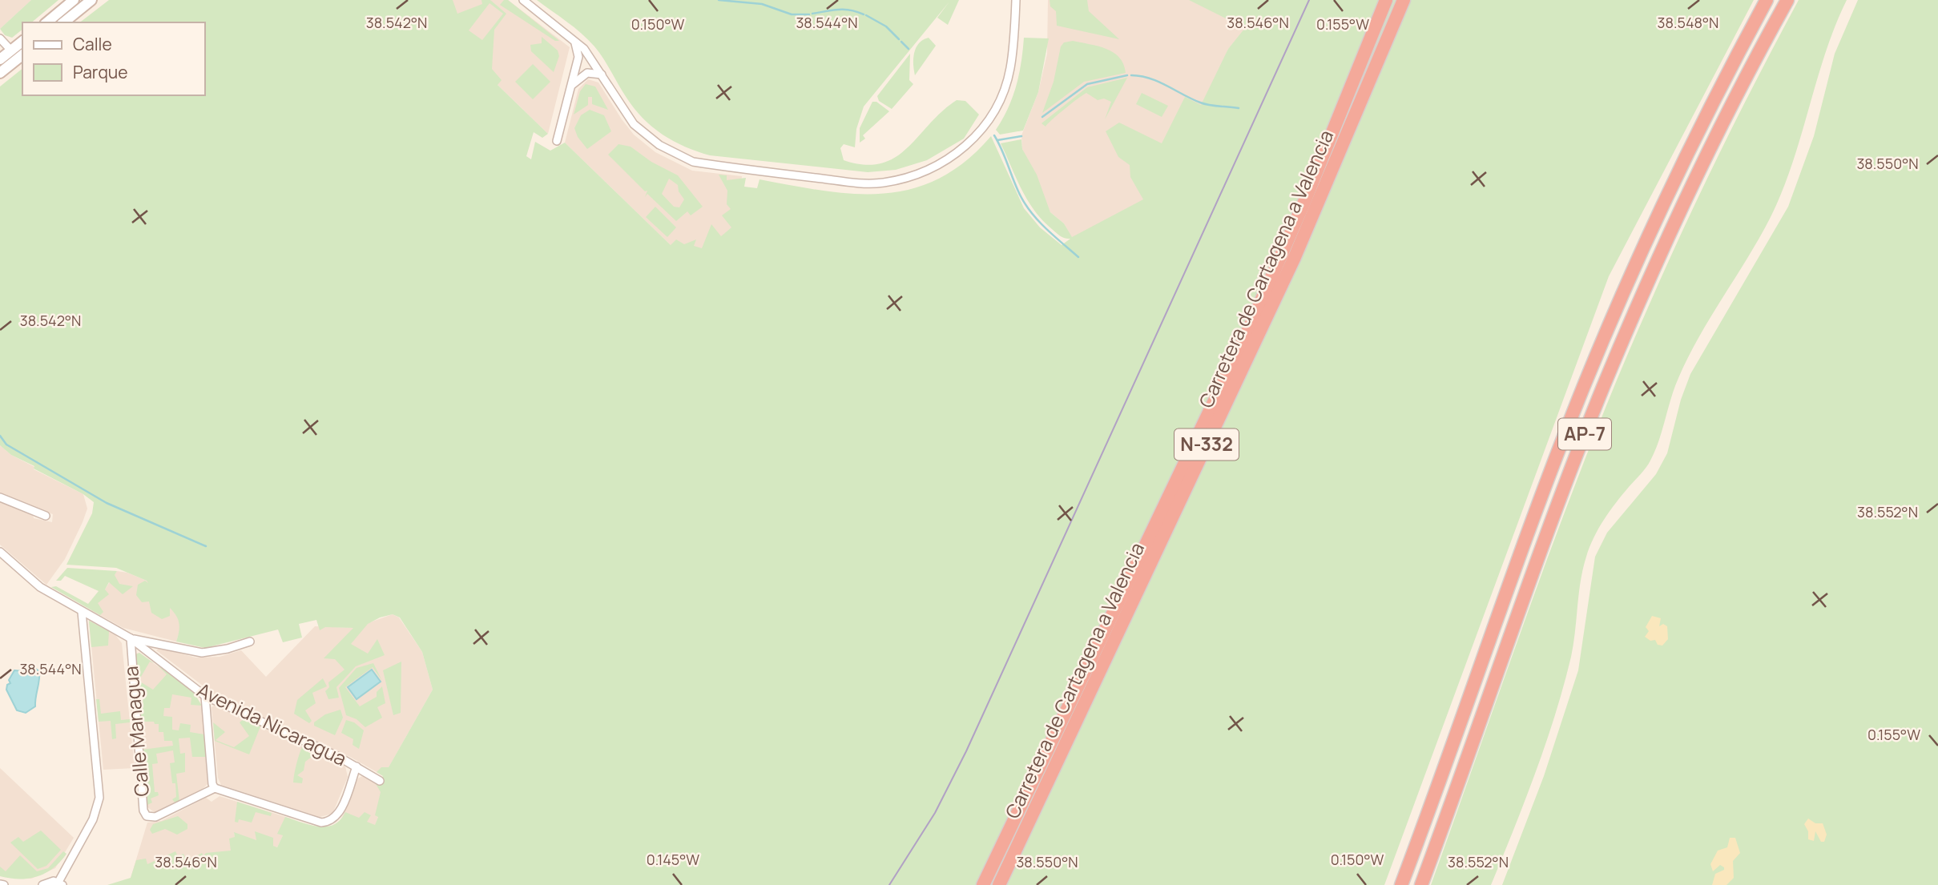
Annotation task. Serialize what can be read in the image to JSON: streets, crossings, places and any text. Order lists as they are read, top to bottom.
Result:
{
  "streets": {
    "highway": ["Carretera de Cartagena a Valencia", "AP-7", "N-332"],
    "street": ["Avenida Nicaragua", "Calle Managua"]
  },
  "crossings": [
    ["Avenida Nicaragua", "Calle Managua"]
  ],
  "legend": ["Calle", "Parque"],
  "coordinates": [
    "38.544°N",
    "38.542°N",
    "38.546°N",
    "38.548°N",
    "0.150°W",
    "0.155°W",
    "38.550°N",
    "38.552°N",
    "0.145°W"
  ]
}
